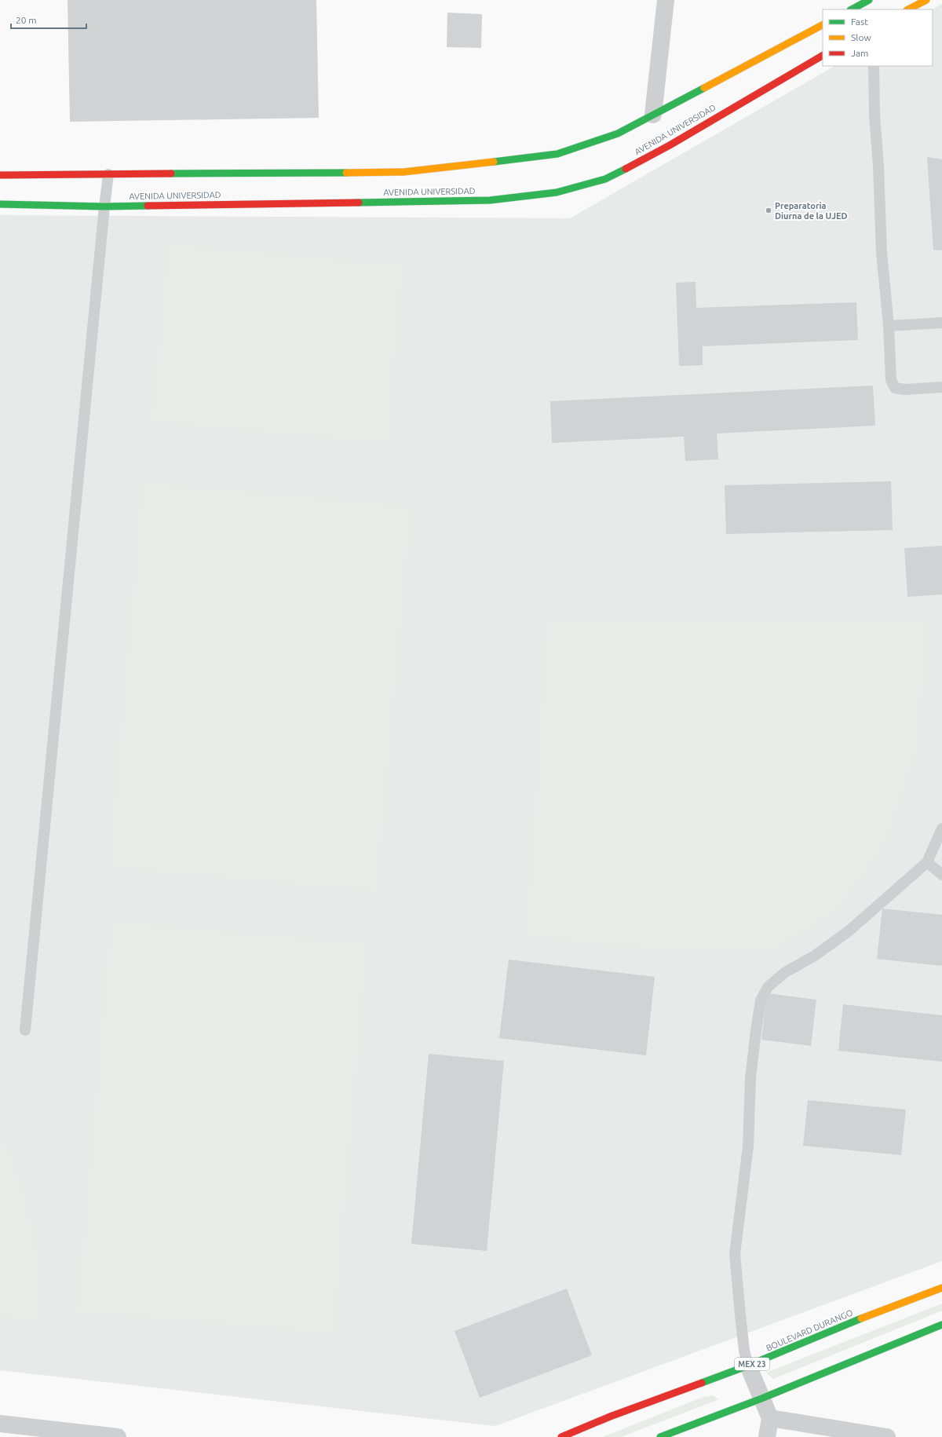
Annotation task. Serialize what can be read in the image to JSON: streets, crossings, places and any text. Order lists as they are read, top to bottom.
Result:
{
  "streets": {
    "street": ["AVENIDA UNIVERSIDAD", "BOULEVARD DURANGO", "MEX 23"]
  },
  "places": ["Preparatoria Diurna de la UJED"],
  "legend": ["Fast", "Slow", "Jam"],
  "scale_bar": "20 m"
}
